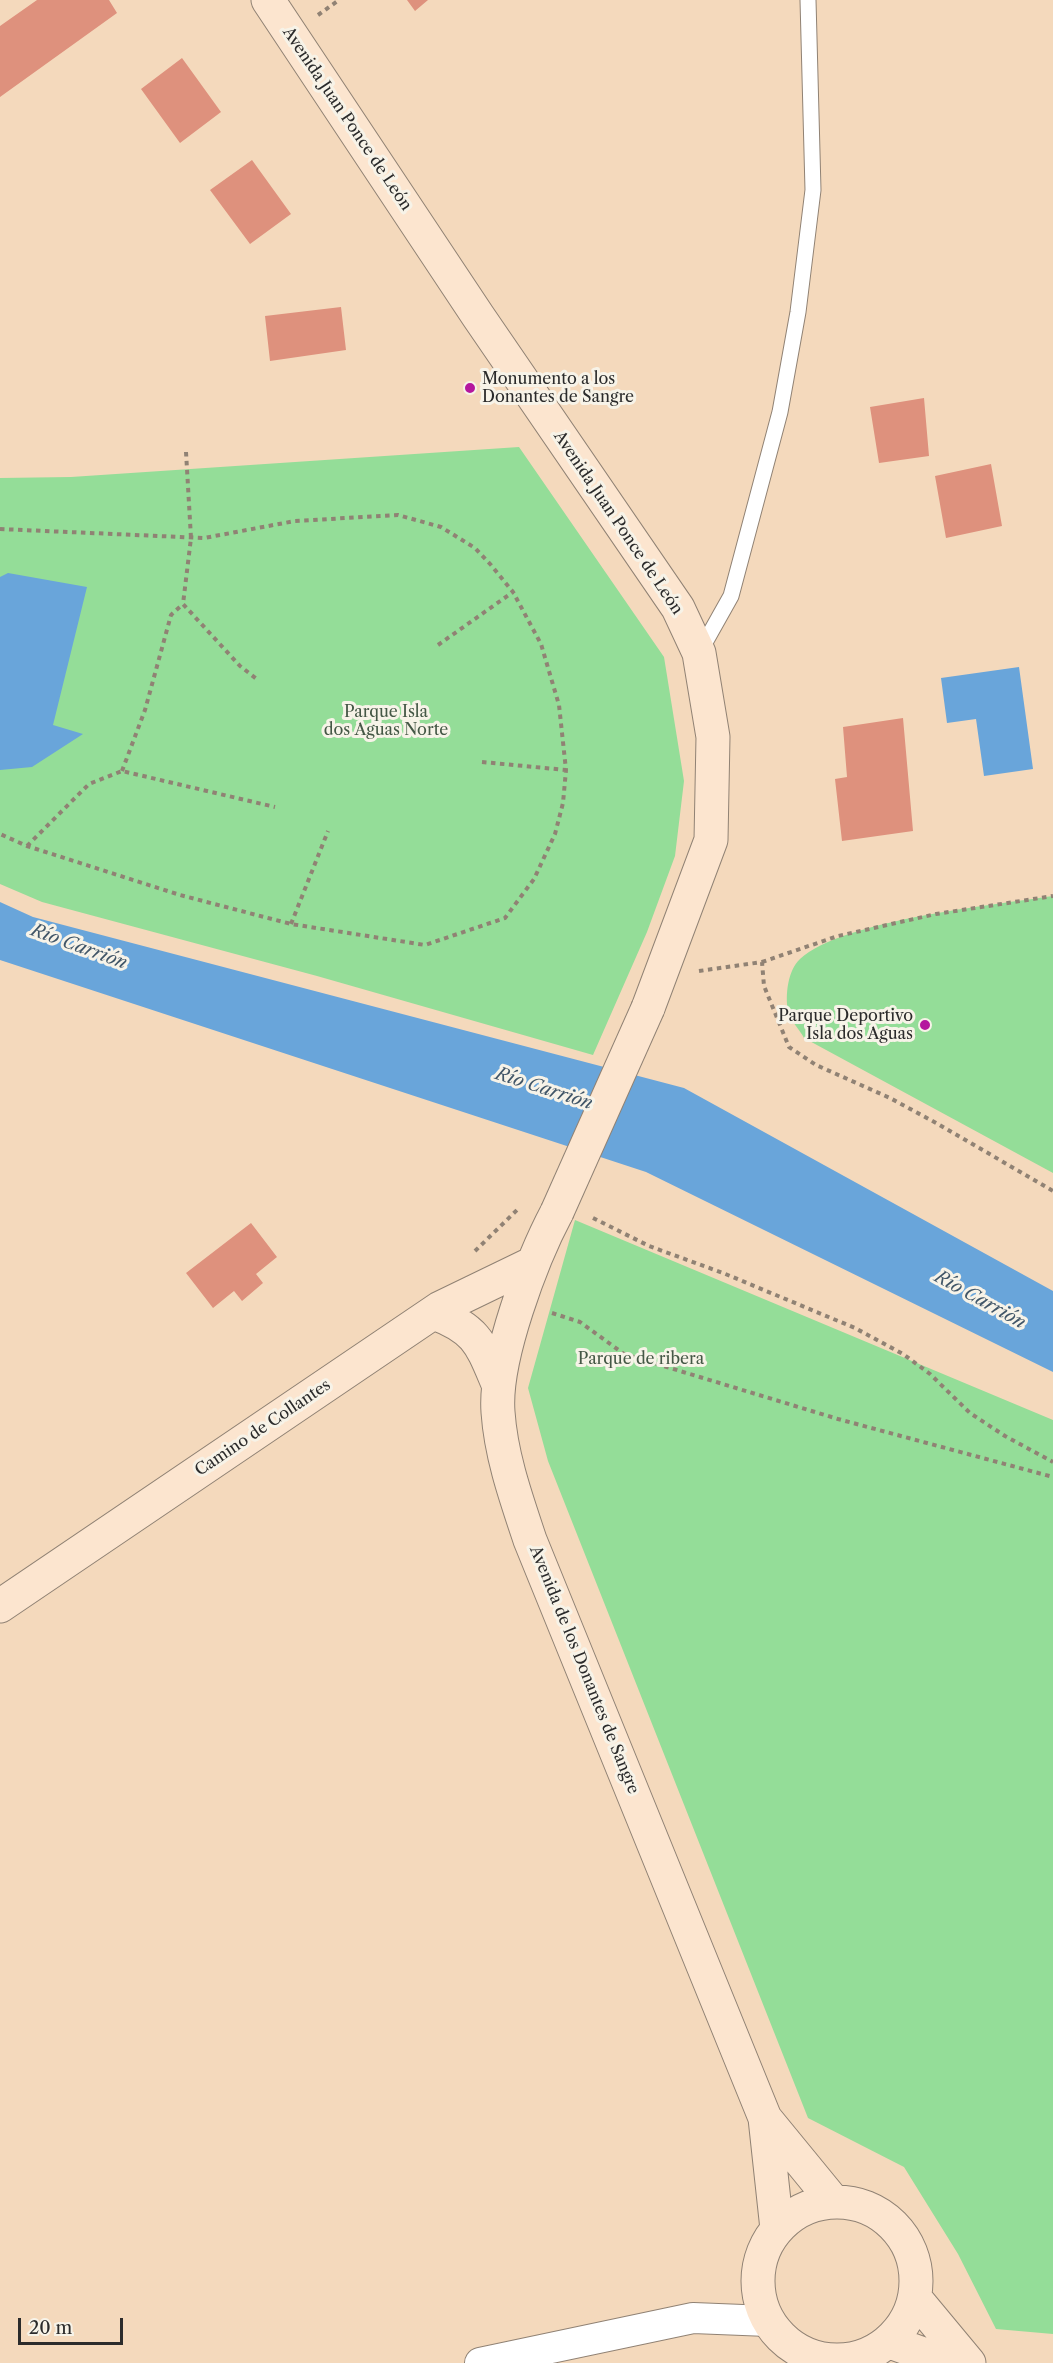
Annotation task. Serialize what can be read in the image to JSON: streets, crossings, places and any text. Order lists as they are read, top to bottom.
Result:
{
  "streets": {
    "main road": ["Avenida Juan Ponce de León", "Camino de Collantes", "Avenida de los Donantes de Sangre"]
  },
  "crossings": [
    ["Avenida Juan Ponce de León", "Avenida de los Donantes de Sangre"],
    ["Camino de Collantes", "Avenida de los Donantes de Sangre"]
  ],
  "water": ["Río Carrión"],
  "parks": ["Parque Isla dos Aguas Norte", "Parque de ribera"],
  "places": ["Monumento a los Donantes de Sangre", "Parque Deportivo Isla dos Aguas"],
  "scale_bar": "20 m"
}
